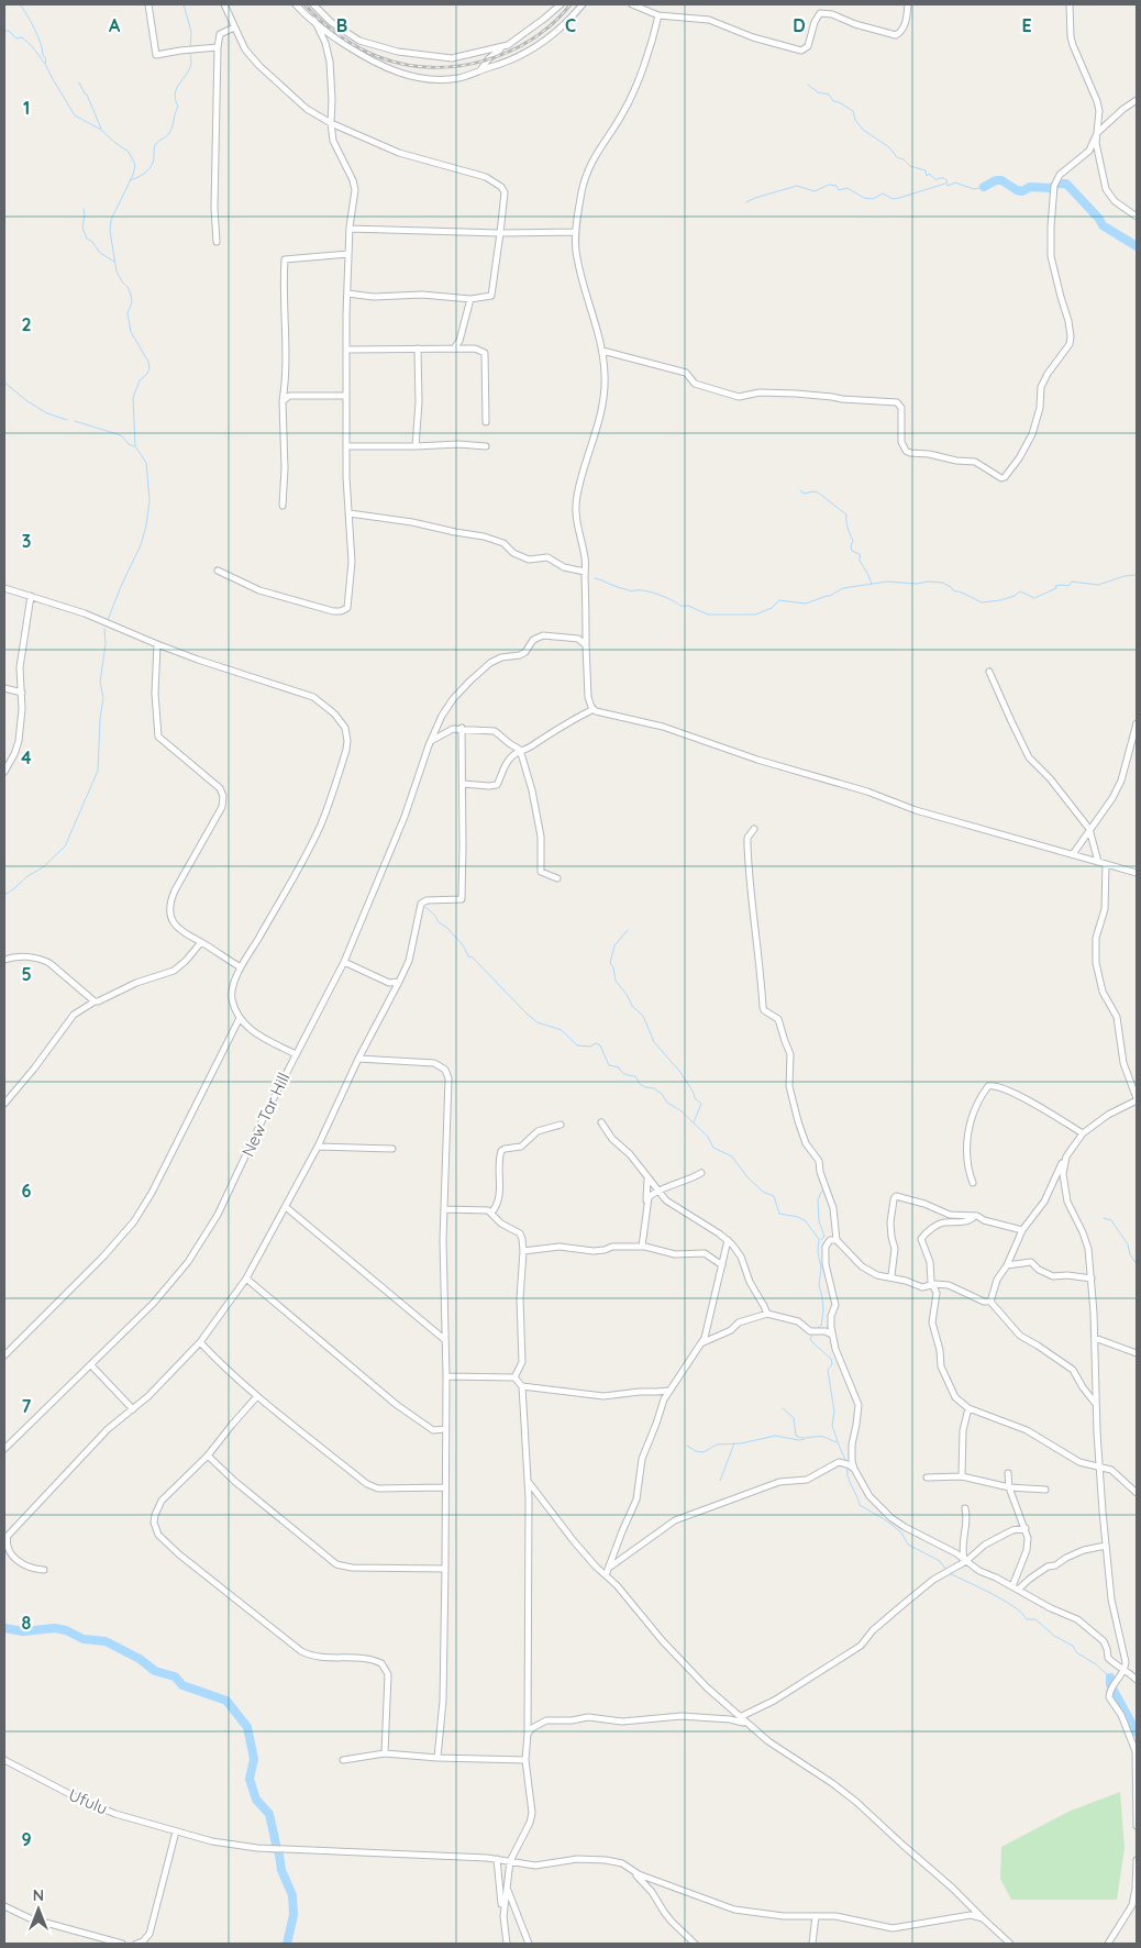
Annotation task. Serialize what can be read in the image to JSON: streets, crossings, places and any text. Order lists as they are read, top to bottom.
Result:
{
  "streets": {
    "street": ["New Tar Hill", "Ufulu"]
  },
  "north": "top",
  "grid": {
    "columns": [
      "A",
      "B",
      "C",
      "D",
      "E"
    ],
    "rows": [
      "1",
      "2",
      "3",
      "4",
      "5",
      "6",
      "7",
      "8",
      "9"
    ]
  }
}
